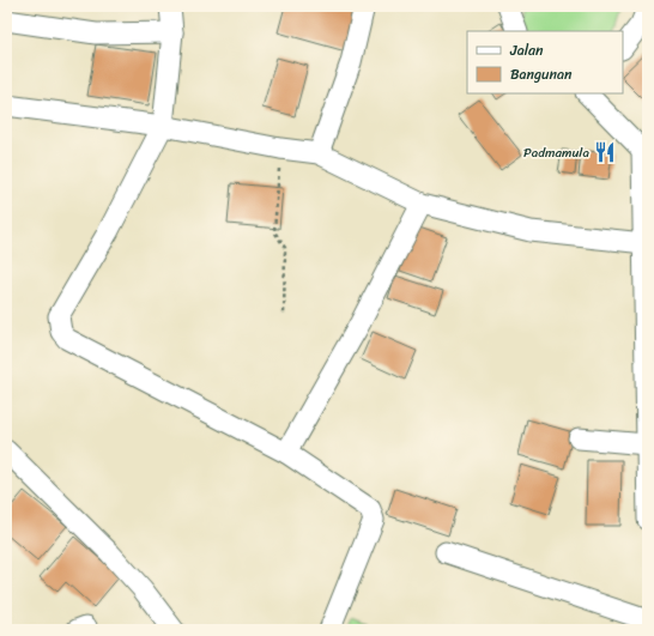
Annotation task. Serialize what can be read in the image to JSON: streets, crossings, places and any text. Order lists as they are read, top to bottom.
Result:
{
  "places": {
    "restaurant": ["Padmamula"]
  },
  "legend": ["Jalan", "Bangunan"]
}
